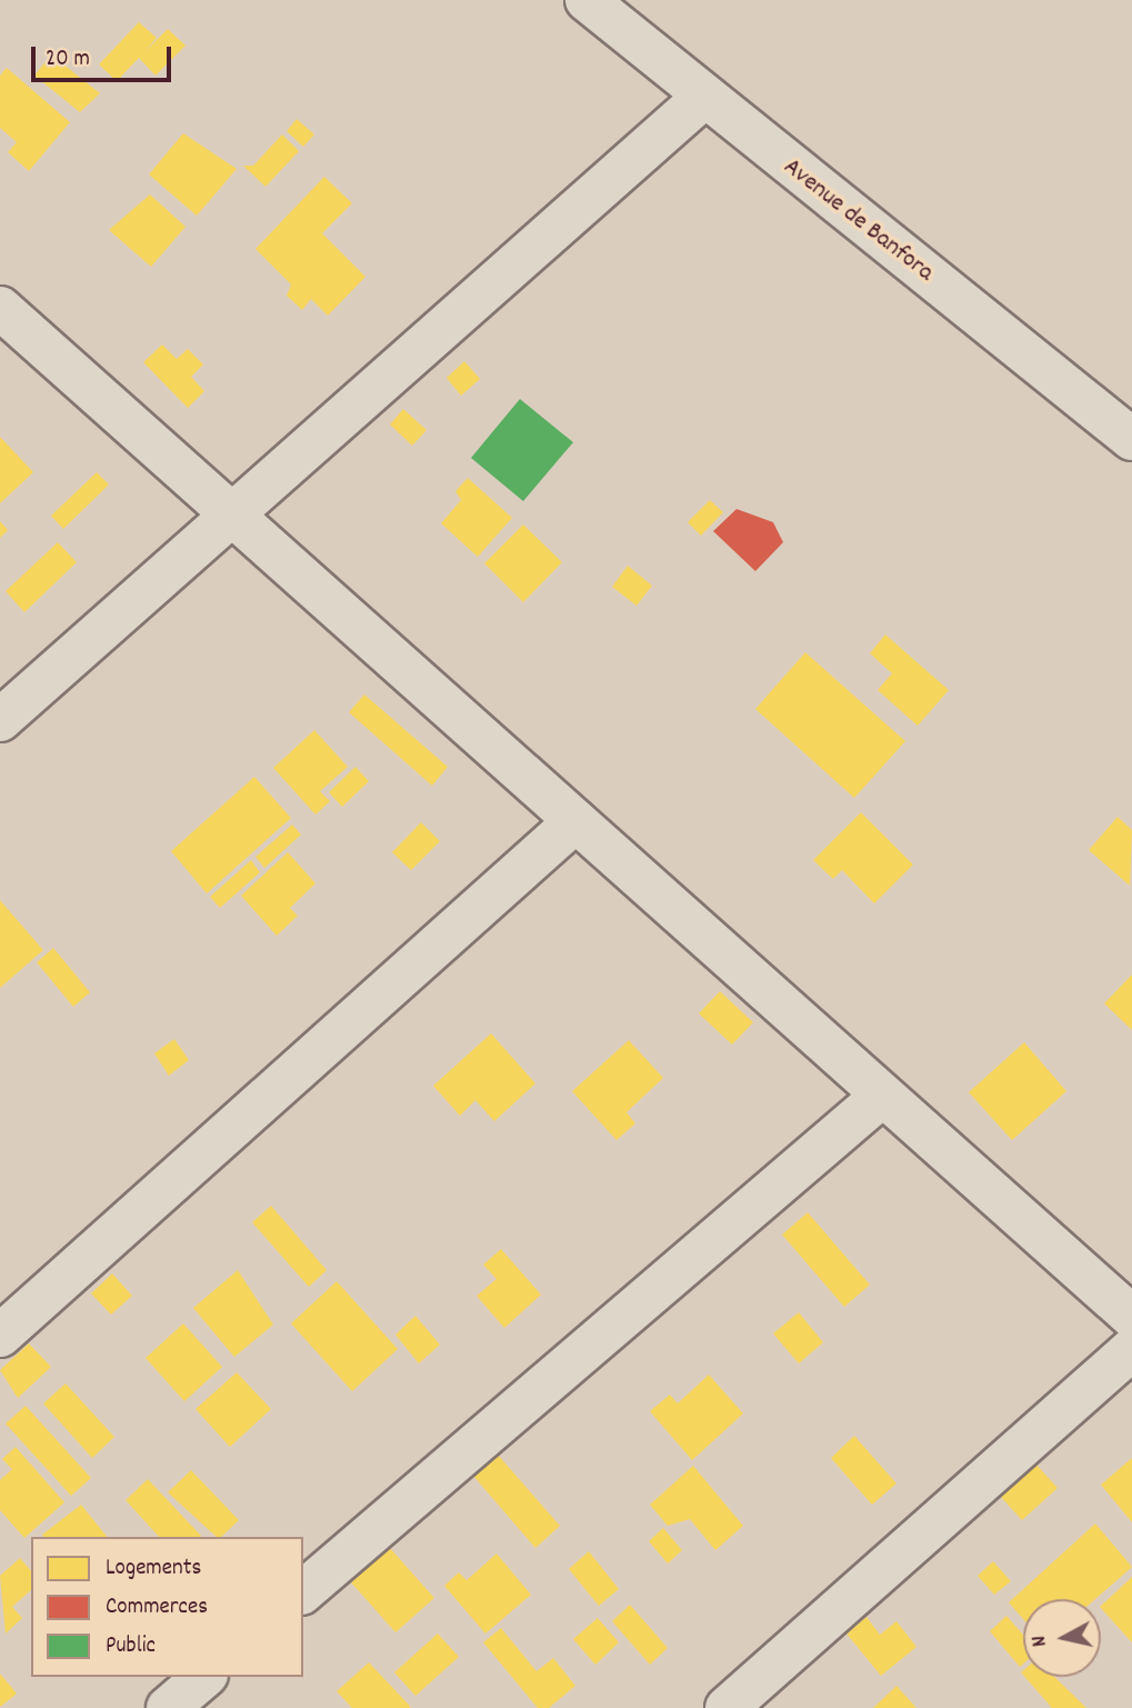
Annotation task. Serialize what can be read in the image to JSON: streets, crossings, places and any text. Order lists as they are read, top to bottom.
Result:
{
  "streets": {
    "street": ["Avenue de Banfora"]
  },
  "legend": ["Logements", "Commerces", "Public"],
  "scale_bar": "20 m",
  "north": "left"
}
